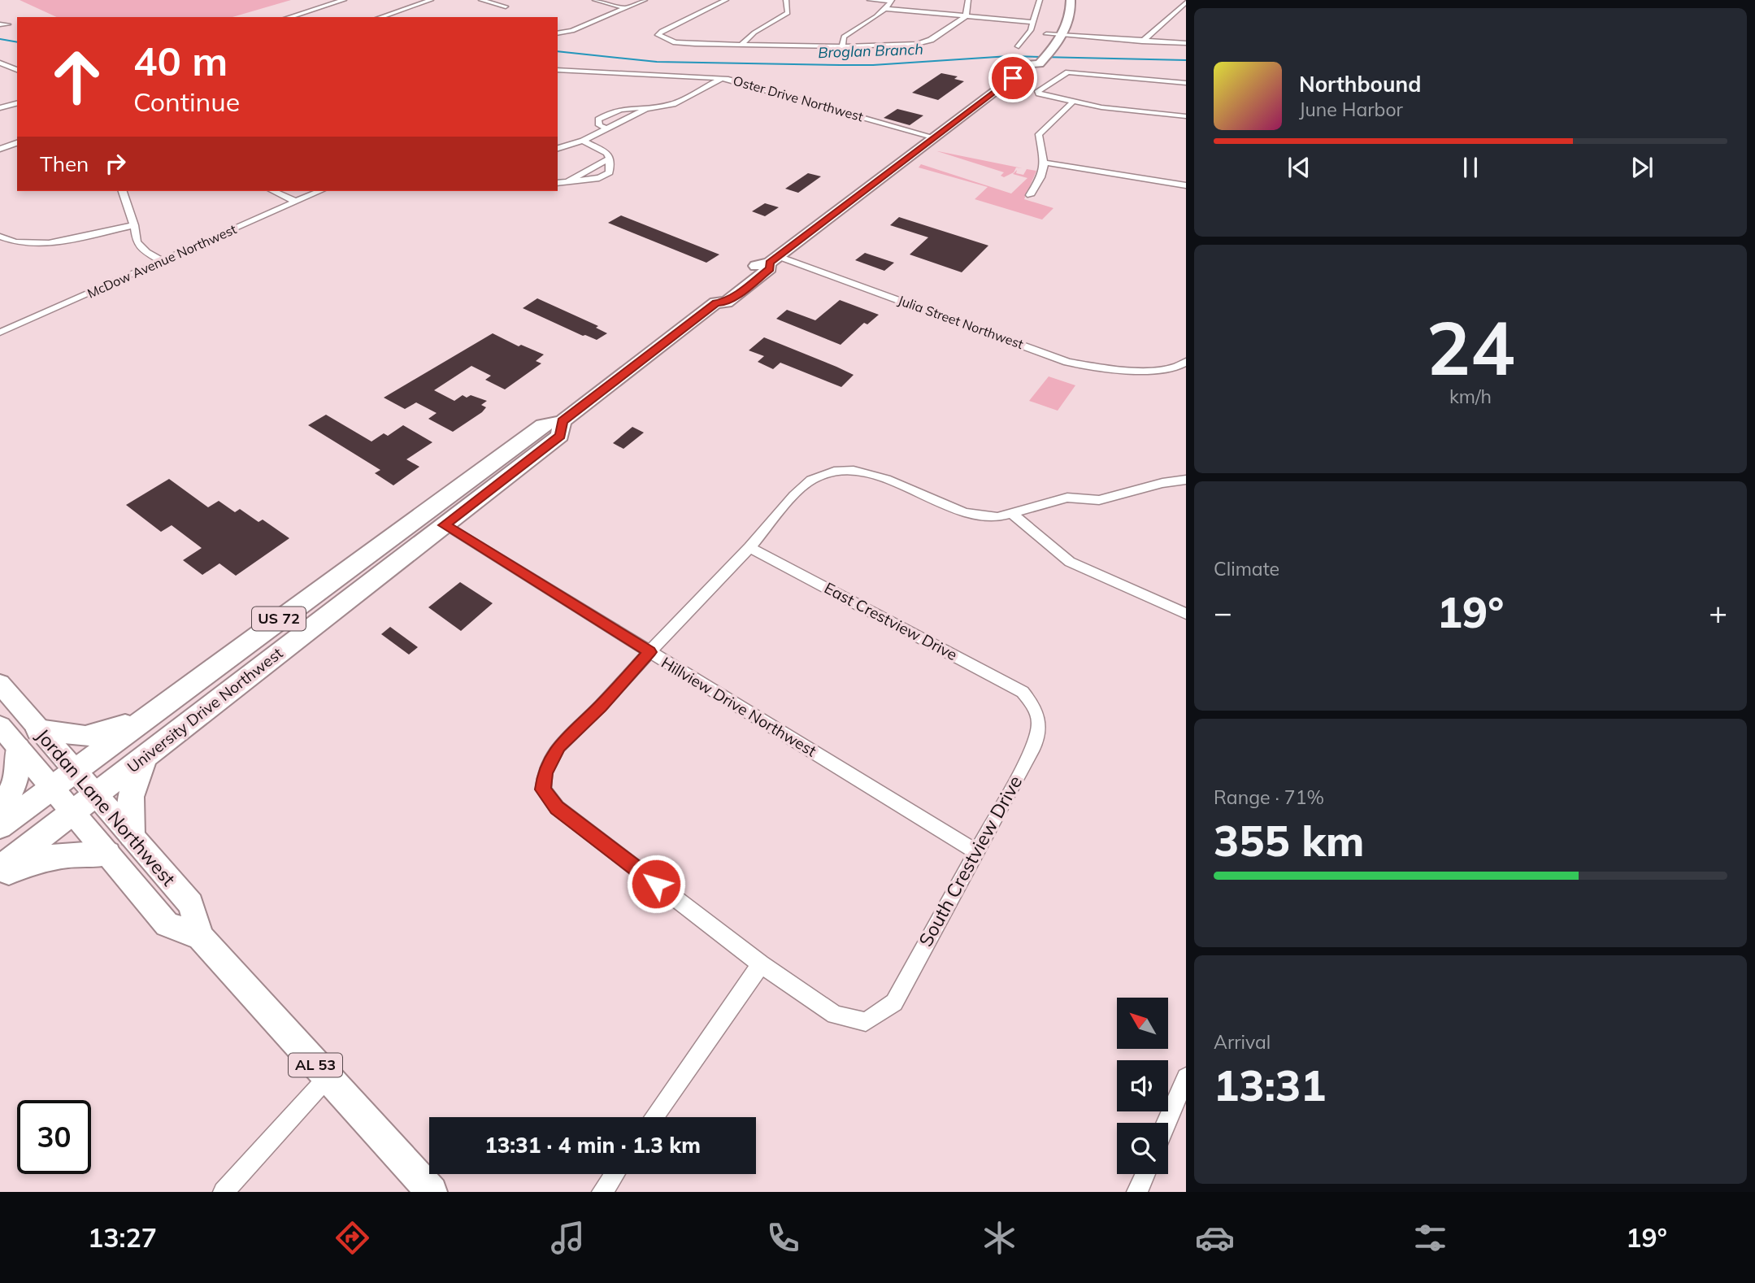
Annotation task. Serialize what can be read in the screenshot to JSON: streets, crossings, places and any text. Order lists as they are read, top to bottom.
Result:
{
  "streets": {
    "highway": ["US 72", "University Drive Northwest"],
    "main road": ["Jordan Lane Northwest", "AL 53"],
    "street": [
      "Oster Drive Northwest",
      "McDow Avenue Northwest",
      "Julia Street Northwest",
      "East Crestview Drive",
      "Hillview Drive Northwest",
      "South Crestview Drive"
    ]
  },
  "crossings": [
    ["Oster Drive Northwest", "University Drive Northwest"],
    ["Julia Street Northwest", "University Drive Northwest"],
    ["East Crestview Drive", "South Crestview Drive"],
    ["Hillview Drive Northwest", "University Drive Northwest"],
    ["Hillview Drive Northwest", "South Crestview Drive"],
    ["University Drive Northwest", "Jordan Lane Northwest"]
  ],
  "water": ["Broglan Branch"],
  "north": "top left",
  "page": {
    "turn": ["40 m", "Continue"],
    "song": ["Northbound", "June Harbor"],
    "then": "Then",
    "tile": [
      ["24", "km/h"],
      "Climate",
      ["Range · 71%", "355 km"],
      ["Arrival", "13:31"]
    ],
    "heat": ["−", "19°", "+"],
    "limit": "30",
    "trip": "13:31 · 4 min · 1.3 km",
    "tabs": ["13:27", "19°"]
  }
}
